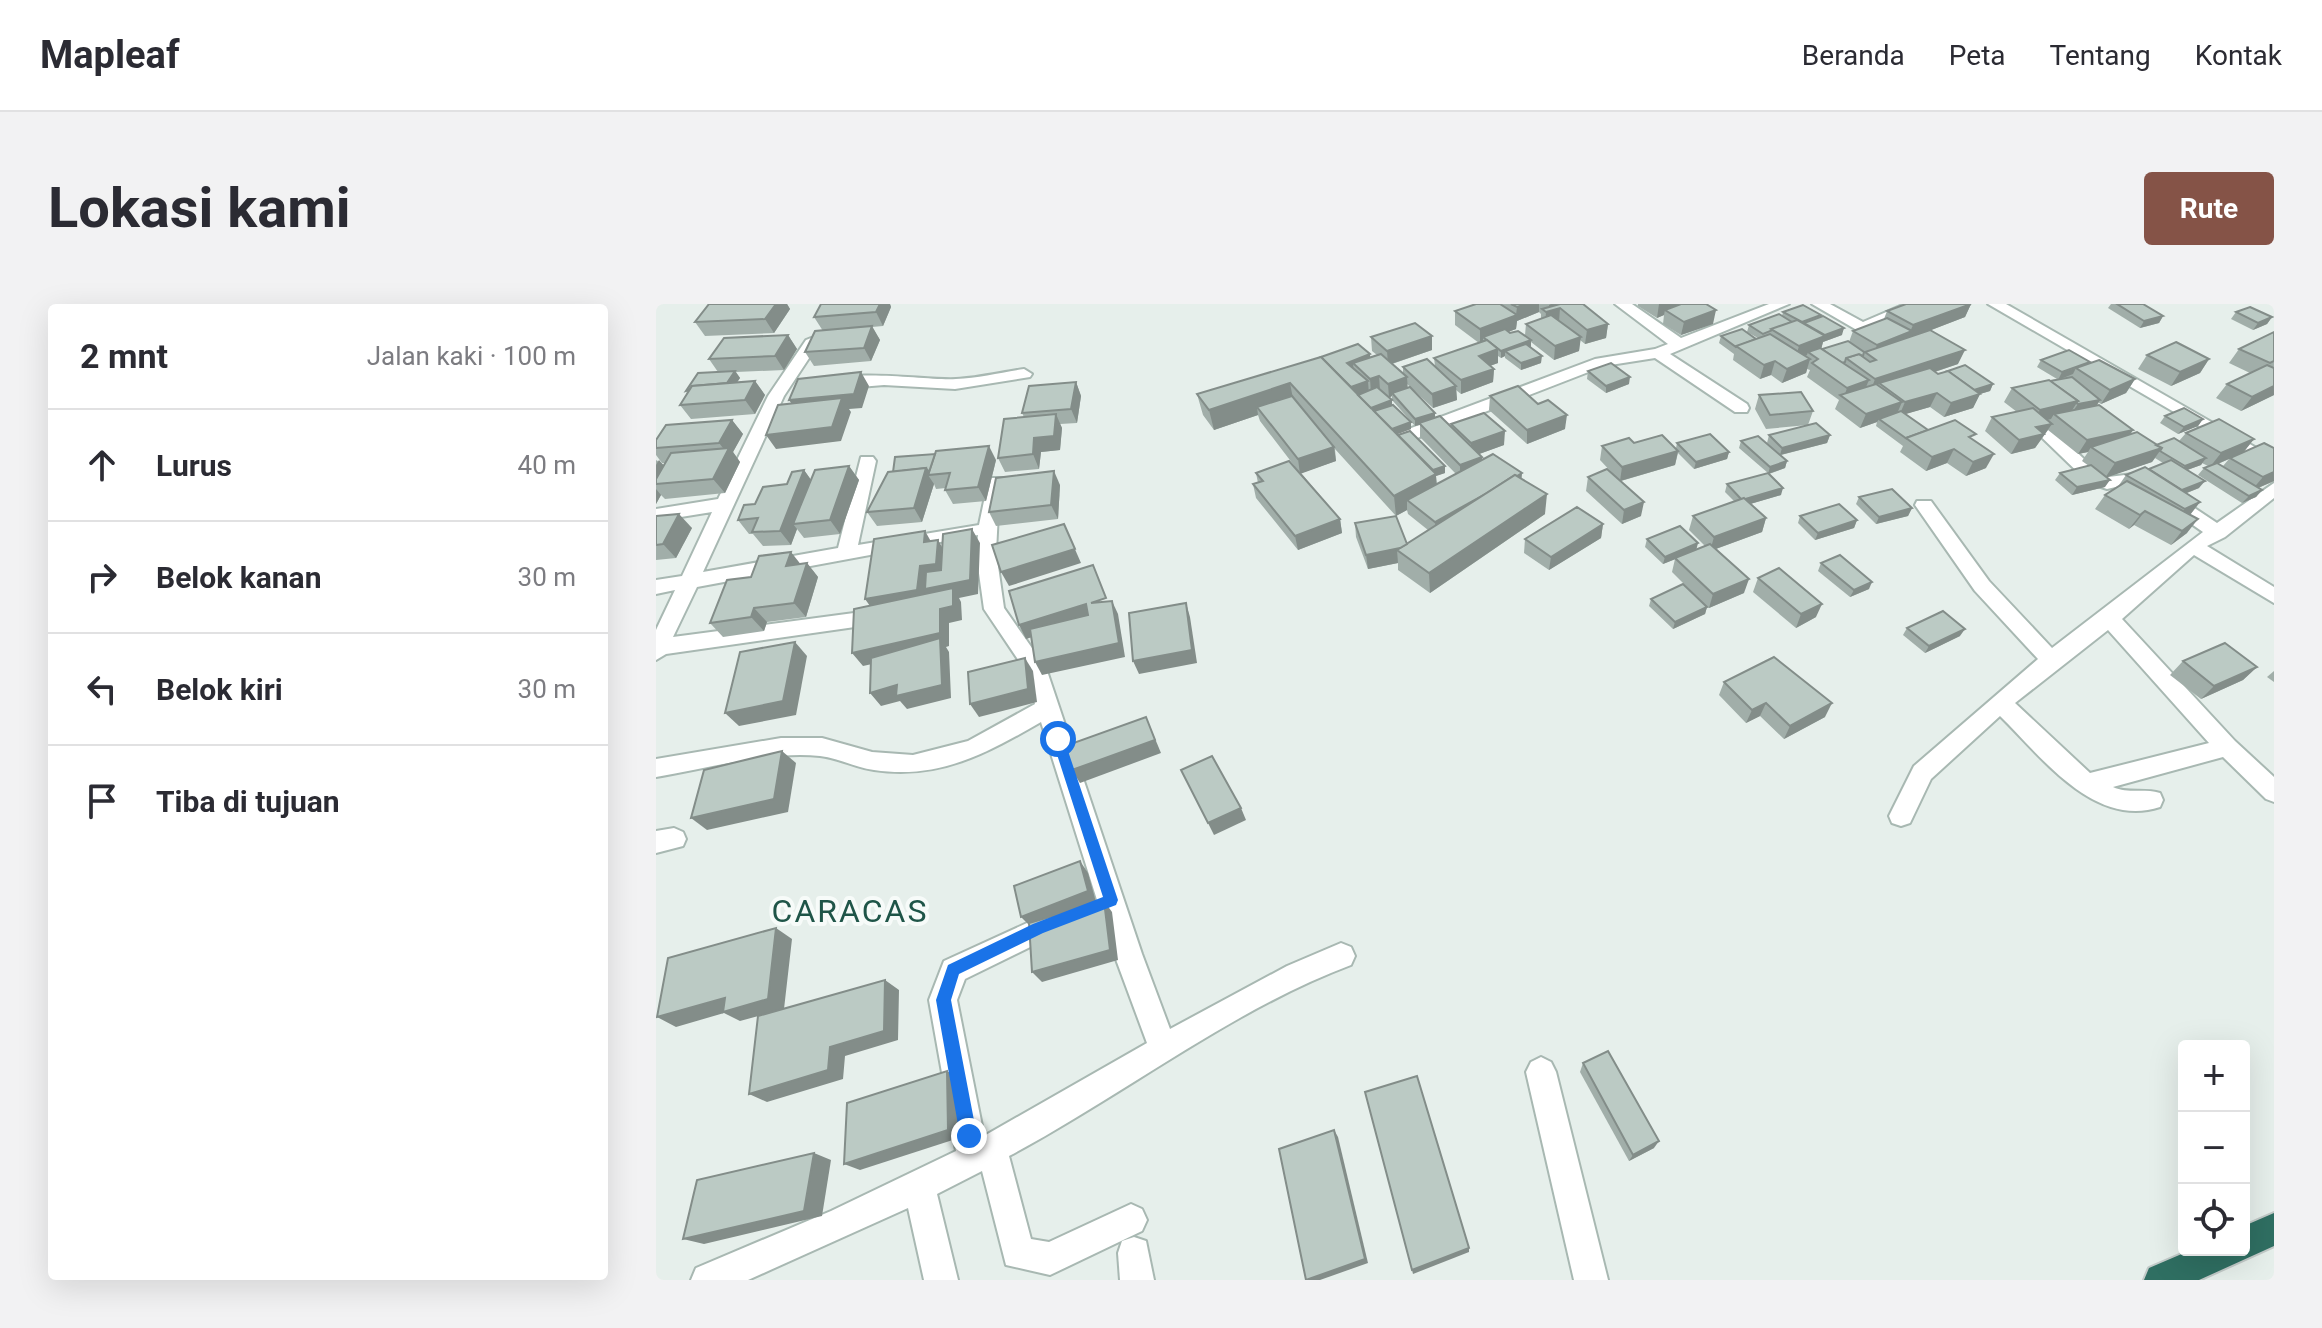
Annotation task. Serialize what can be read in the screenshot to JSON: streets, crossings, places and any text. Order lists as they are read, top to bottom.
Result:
{
  "districts": ["CARACAS"],
  "page": {
    "header": "Mapleaf",
    "nav": [
      "Beranda",
      "Peta",
      "Tentang",
      "Kontak"
    ],
    "buttons": "Rute",
    "title": "Lokasi kami",
    "heading": ["2 mnt", "Jalan kaki · 100 m"],
    "list": [
      ["Lurus", "40 m"],
      ["Belok kanan", "30 m"],
      ["Belok kiri", "30 m"],
      "Tiba di tujuan"
    ],
    "map_buttons": ["+", "−"]
  }
}
